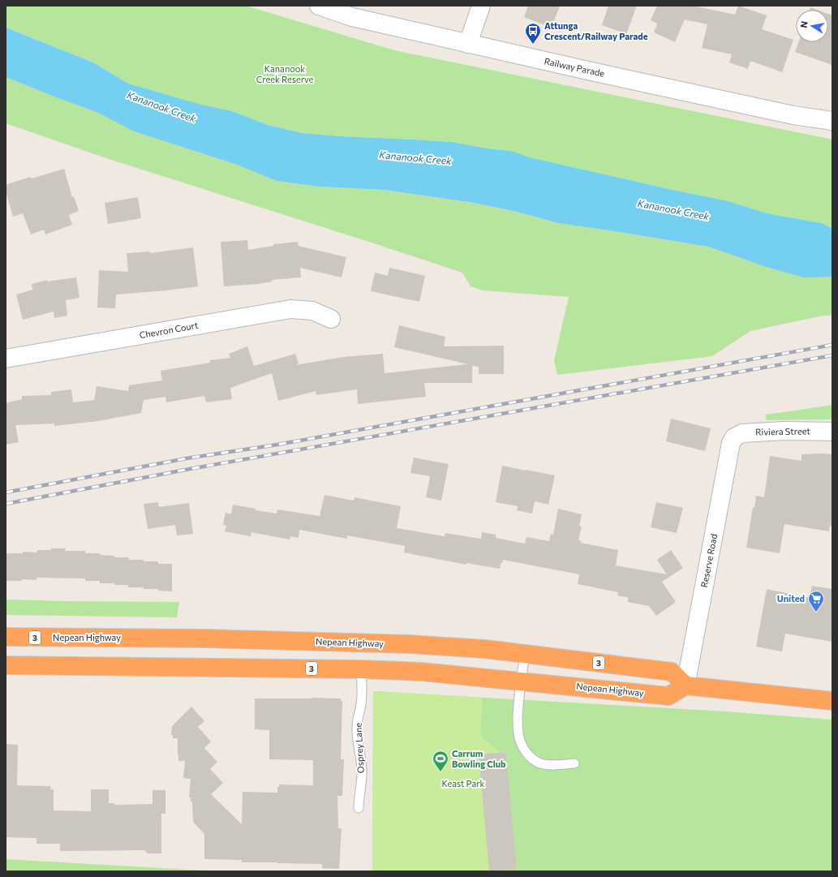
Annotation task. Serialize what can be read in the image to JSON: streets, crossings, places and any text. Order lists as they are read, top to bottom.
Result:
{
  "streets": {
    "highway": ["3", "Nepean Highway"],
    "street": [
      "Railway Parade",
      "Chevron Court",
      "Riviera Street",
      "Reserve Road"
    ],
    "lane": ["Osprey Lane"]
  },
  "crossings": [
    ["Riviera Street", "Reserve Road"],
    ["Reserve Road", "Nepean Highway"],
    ["Nepean Highway", "Osprey Lane"]
  ],
  "water": ["Kananook Creek"],
  "parks": ["Kananook Creek Reserve", "Keast Park"],
  "places": {
    "bus stop": ["Attunga Crescent/Railway Parade"],
    "supermarket": ["United"],
    "sports": ["Carrum Bowling Club"]
  },
  "north": "left"
}
